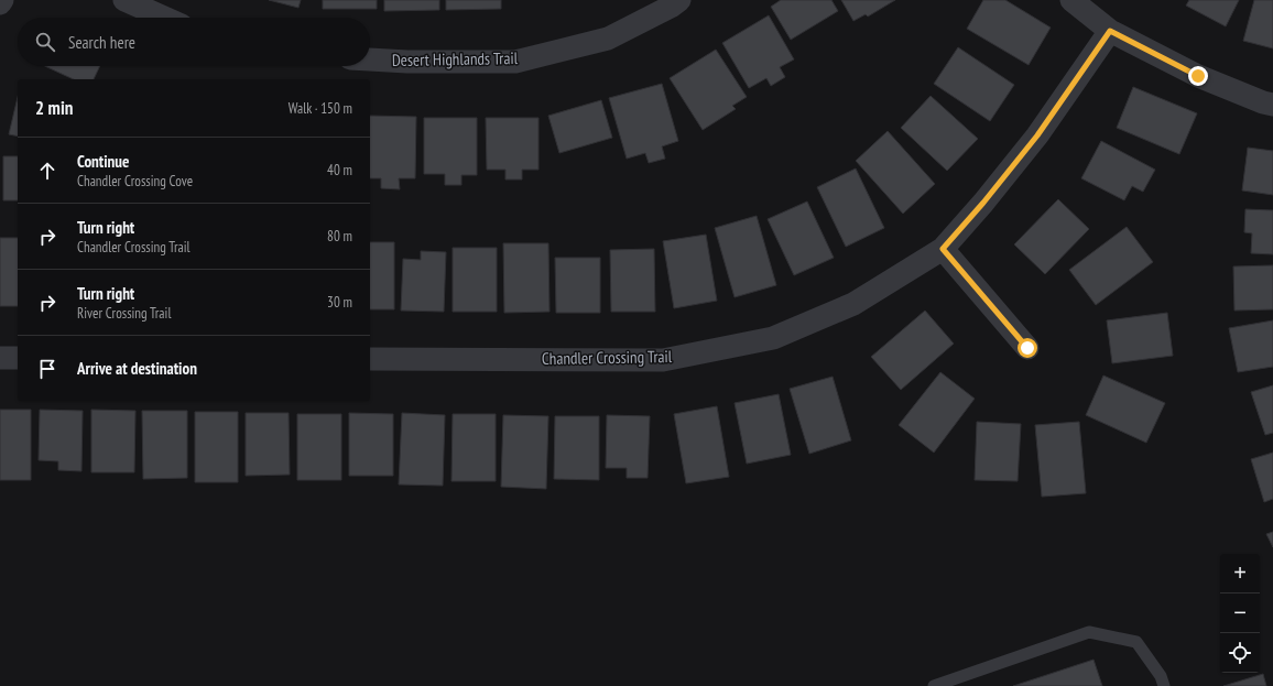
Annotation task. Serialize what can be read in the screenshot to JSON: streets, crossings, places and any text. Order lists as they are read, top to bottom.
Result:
{
  "streets": {
    "street": ["Desert Highlands Trail", "Chandler Crossing Trail"]
  },
  "page": {
    "search": "Search here",
    "heading": ["2 min", "Walk · 150 m"],
    "list": [
      ["Continue", "Chandler Crossing Cove", "40 m"],
      ["Turn right", "Chandler Crossing Trail", "80 m"],
      ["Turn right", "River Crossing Trail", "30 m"],
      "Arrive at destination"
    ],
    "map_buttons": ["+", "−"]
  }
}
